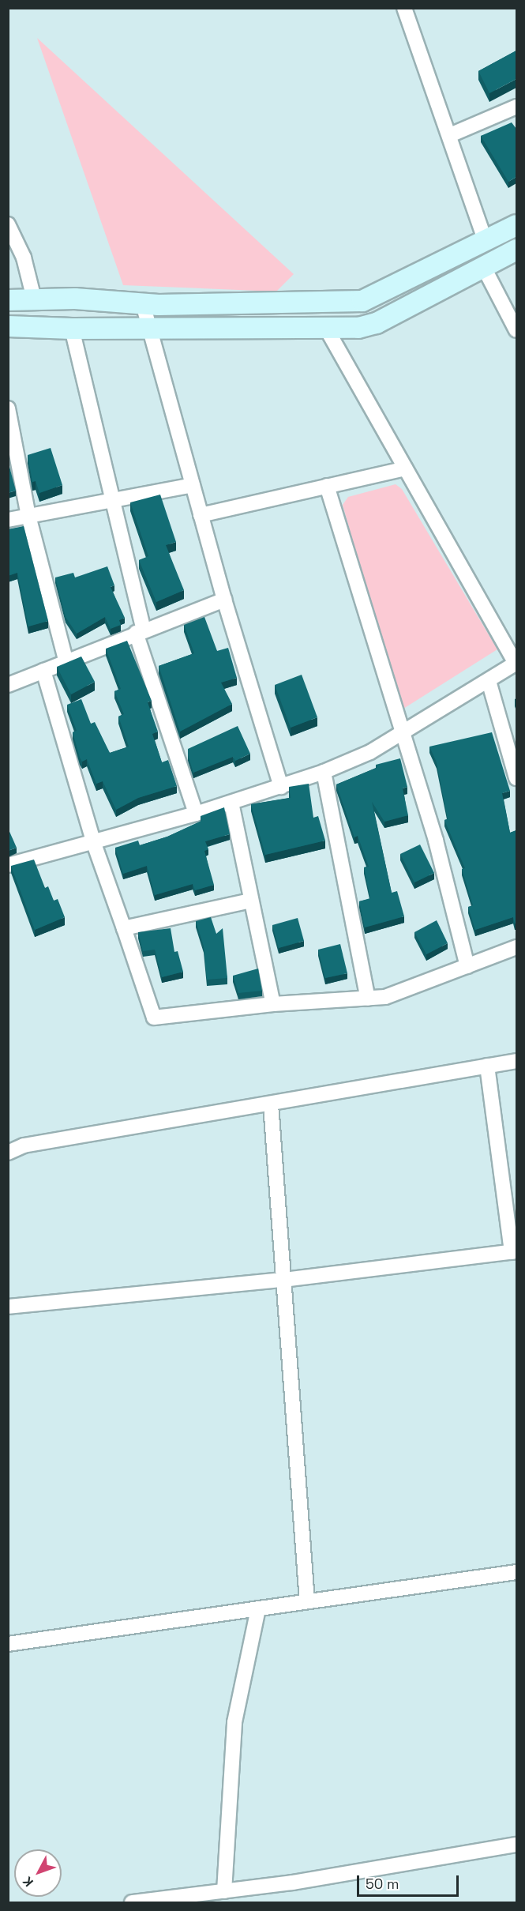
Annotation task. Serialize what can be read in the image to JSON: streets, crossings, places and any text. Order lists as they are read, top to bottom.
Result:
{
  "scale_bar": "50 m",
  "north": "bottom left"
}
